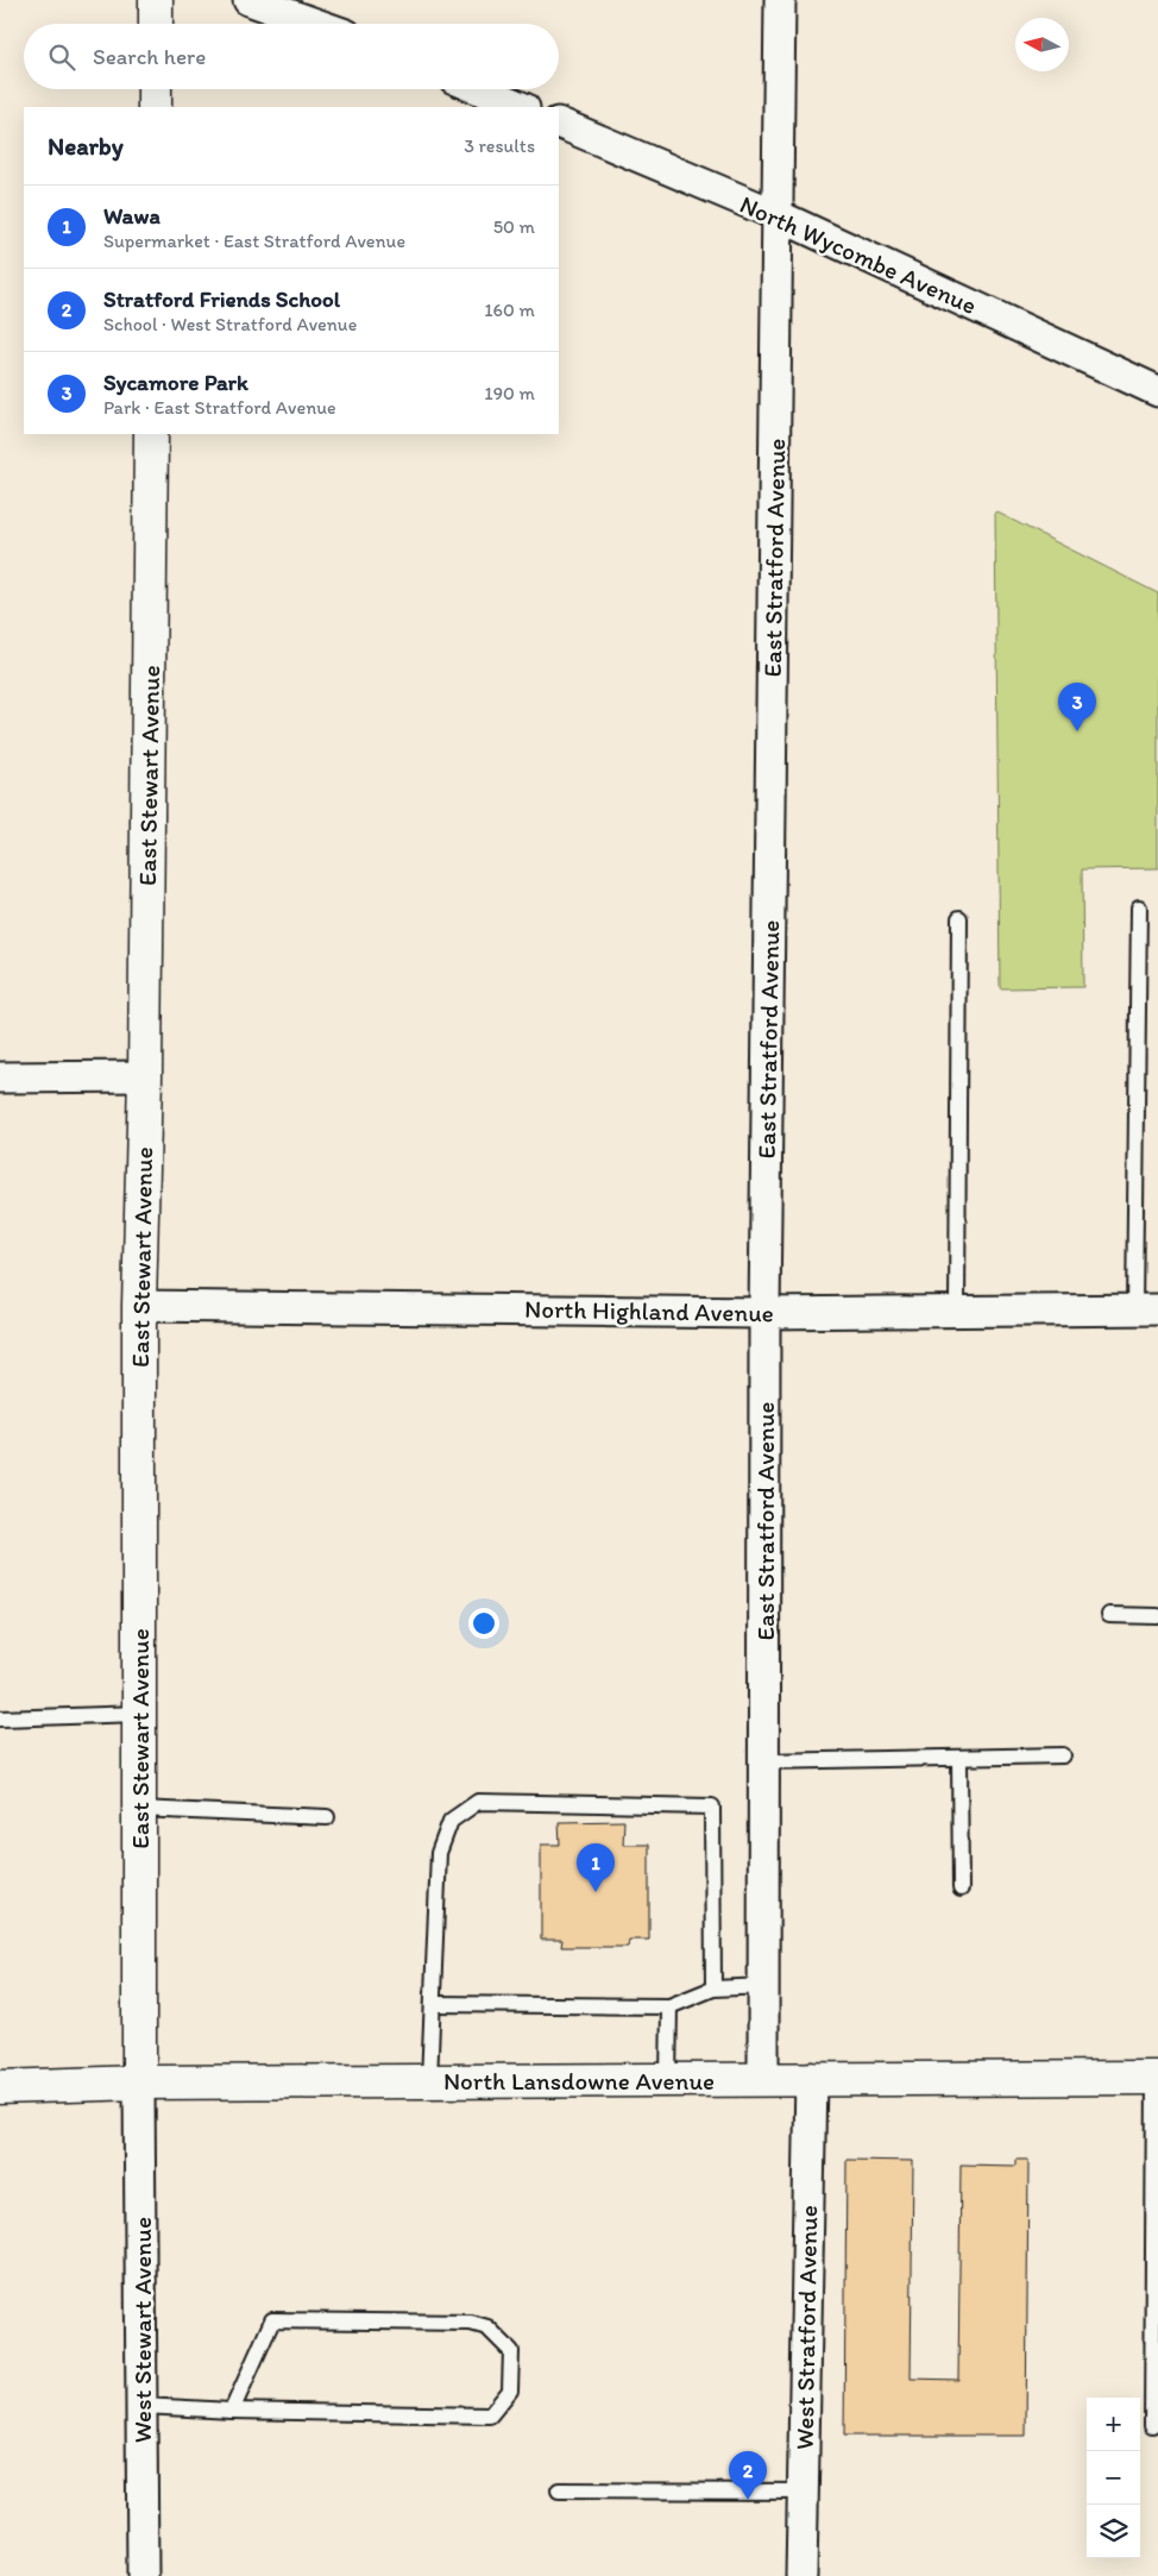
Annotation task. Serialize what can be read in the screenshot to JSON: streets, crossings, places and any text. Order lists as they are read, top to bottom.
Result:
{
  "streets": {
    "street": [
      "North Wycombe Avenue",
      "East Stratford Avenue",
      "East Stewart Avenue",
      "North Highland Avenue",
      "North Lansdowne Avenue",
      "West Stratford Avenue",
      "West Stewart Avenue"
    ]
  },
  "crossings": [
    ["North Wycombe Avenue", "East Stratford Avenue"],
    ["East Stratford Avenue", "North Highland Avenue"],
    ["East Stratford Avenue", "North Lansdowne Avenue"],
    ["East Stewart Avenue", "North Highland Avenue"],
    ["East Stewart Avenue", "North Lansdowne Avenue"],
    ["East Stewart Avenue", "West Stewart Avenue"],
    ["North Lansdowne Avenue", "West Stratford Avenue"],
    ["North Lansdowne Avenue", "West Stewart Avenue"]
  ],
  "north": "left",
  "page": {
    "search": "Search here",
    "heading": ["Nearby", "3 results"],
    "list": [
      {
        "mark": "1",
        "name": "Wawa",
        "note": "Supermarket · East Stratford Avenue",
        "value": "50 m"
      },
      {
        "mark": "2",
        "name": "Stratford Friends School",
        "note": "School · West Stratford Avenue",
        "value": "160 m"
      },
      {
        "mark": "3",
        "name": "Sycamore Park",
        "note": "Park · East Stratford Avenue",
        "value": "190 m"
      }
    ],
    "pins": ["3", "1", "2"],
    "map_buttons": ["+", "−"]
  }
}
